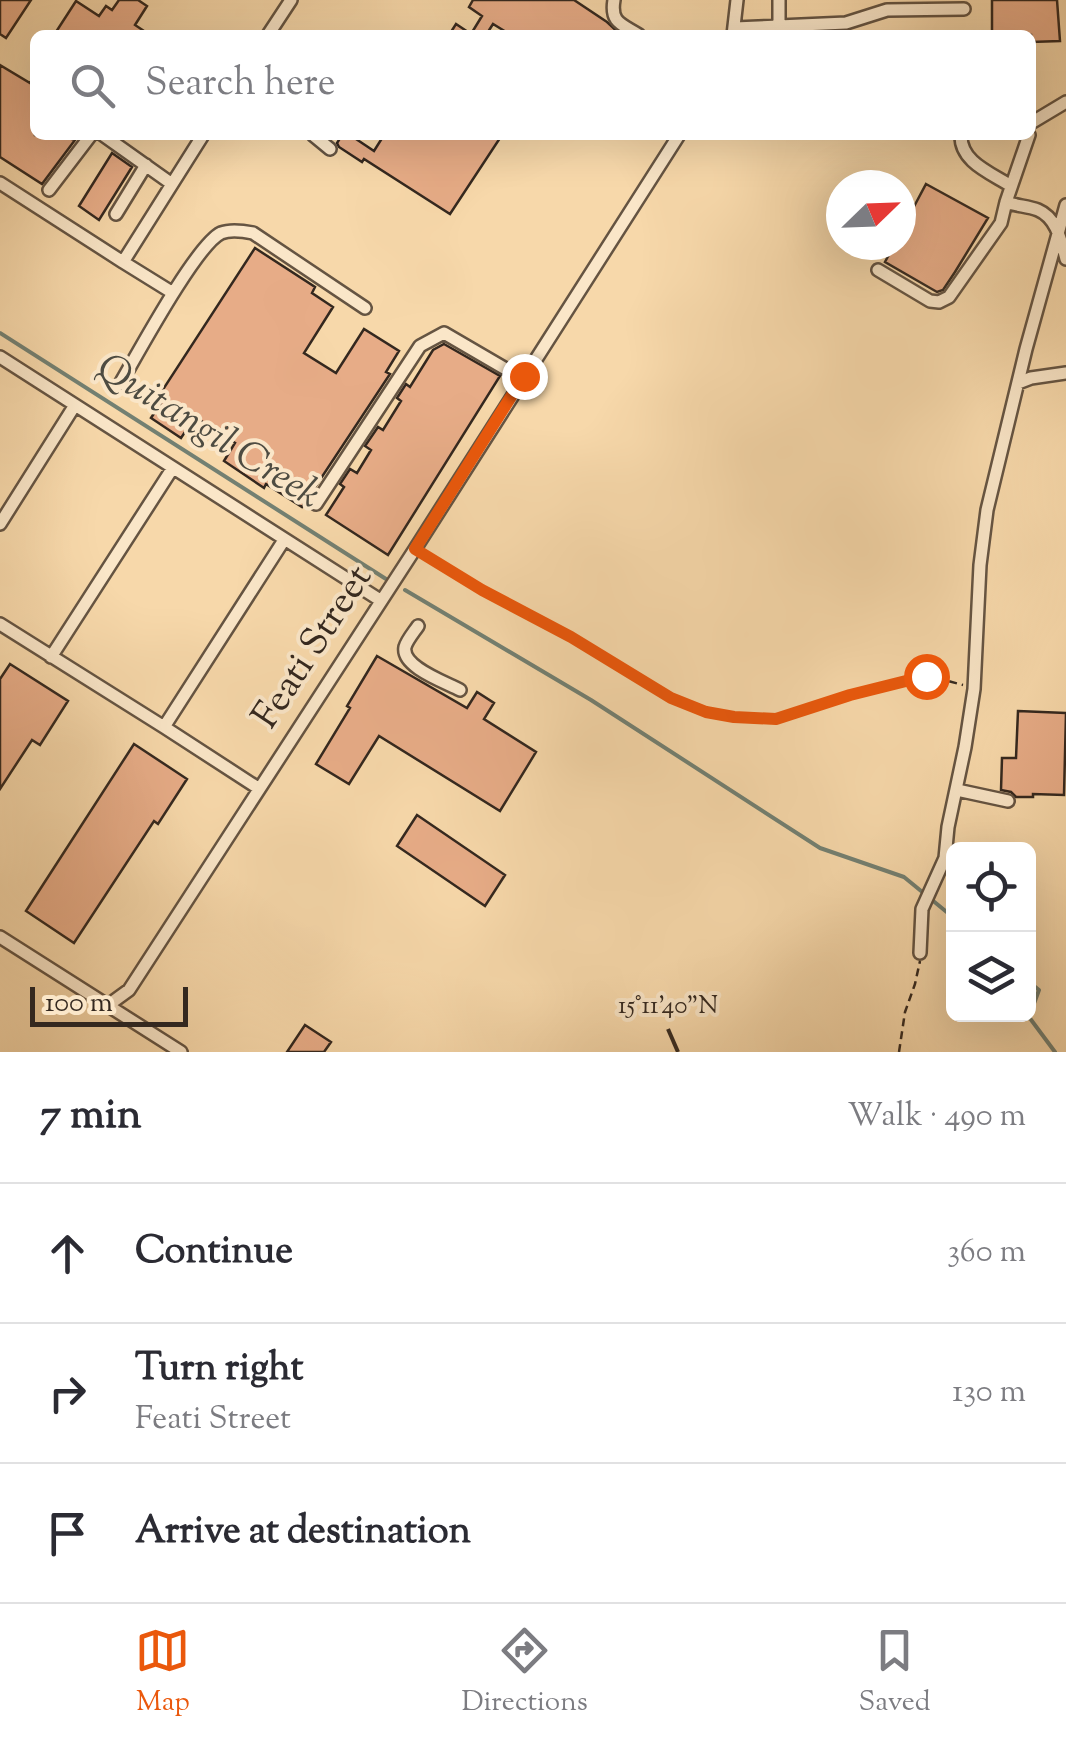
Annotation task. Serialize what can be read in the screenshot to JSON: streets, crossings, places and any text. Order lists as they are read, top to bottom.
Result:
{
  "streets": {
    "street": ["Feati Street"]
  },
  "water": ["Quitangil Creek"],
  "scale_bar": "100 m",
  "north": "top right",
  "page": {
    "search": "Search here",
    "scale": "100 m",
    "heading": ["7 min", "Walk · 490 m"],
    "list": [
      ["Continue", "360 m"],
      ["Turn right", "Feati Street", "130 m"],
      "Arrive at destination"
    ],
    "nav": ["Map", "Directions", "Saved"]
  },
  "coordinates": ["15°11'40\"N"]
}
